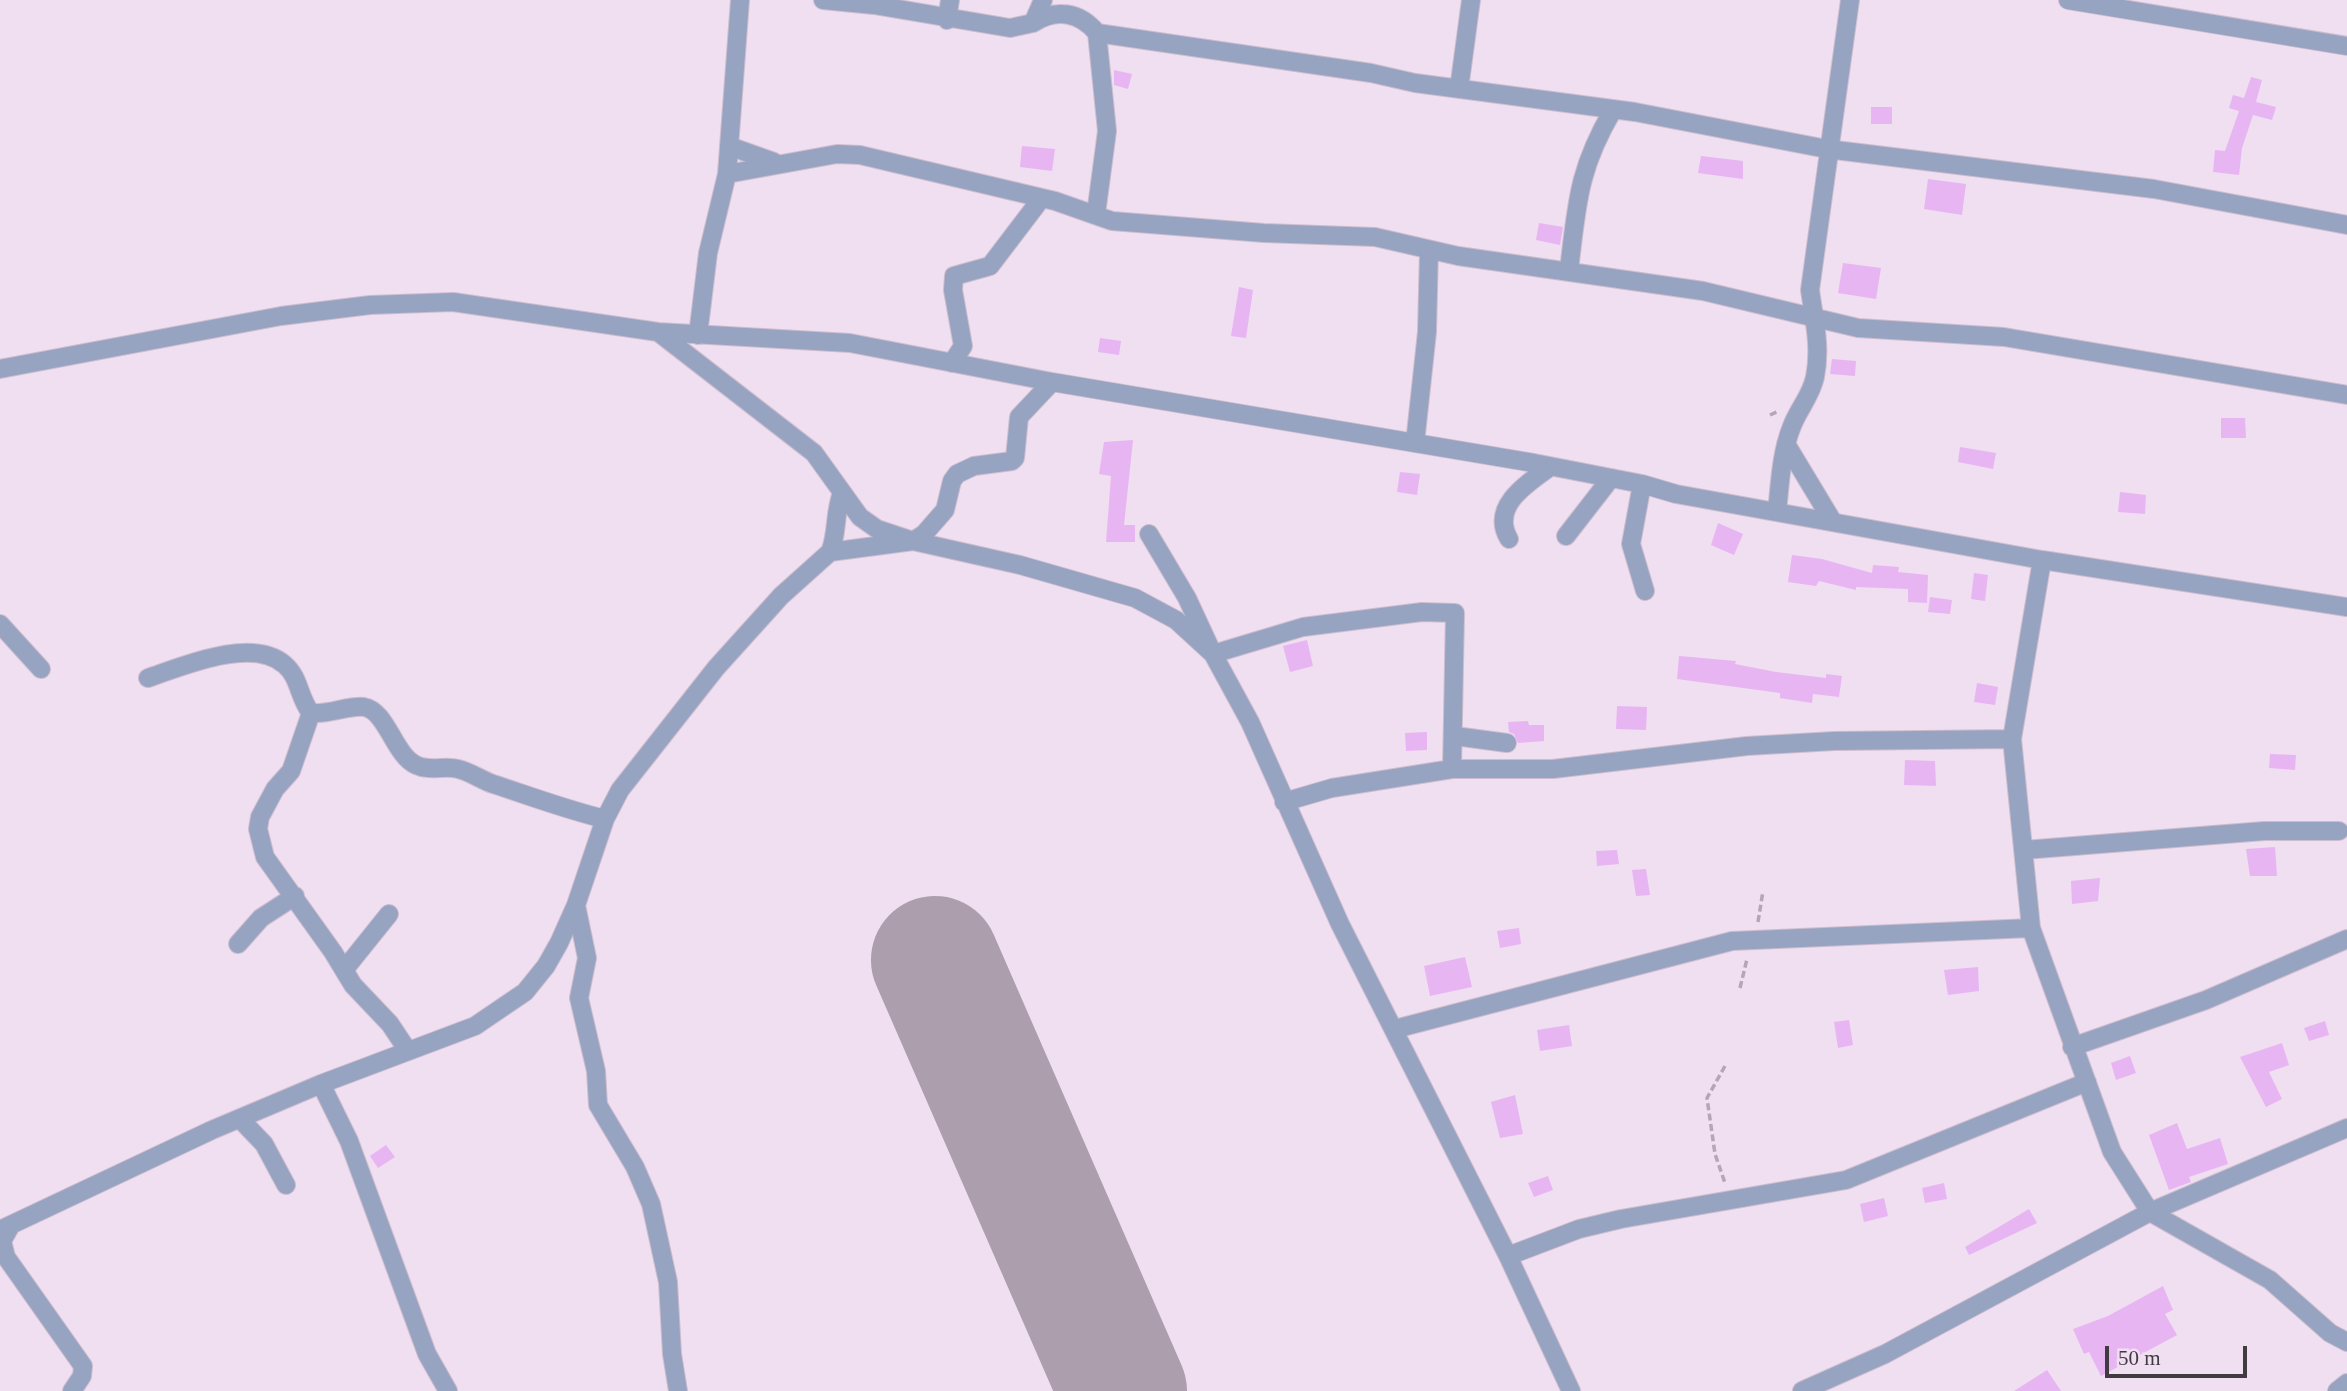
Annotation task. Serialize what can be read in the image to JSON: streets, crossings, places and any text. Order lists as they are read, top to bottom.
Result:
{
  "scale_bar": "50 m"
}
